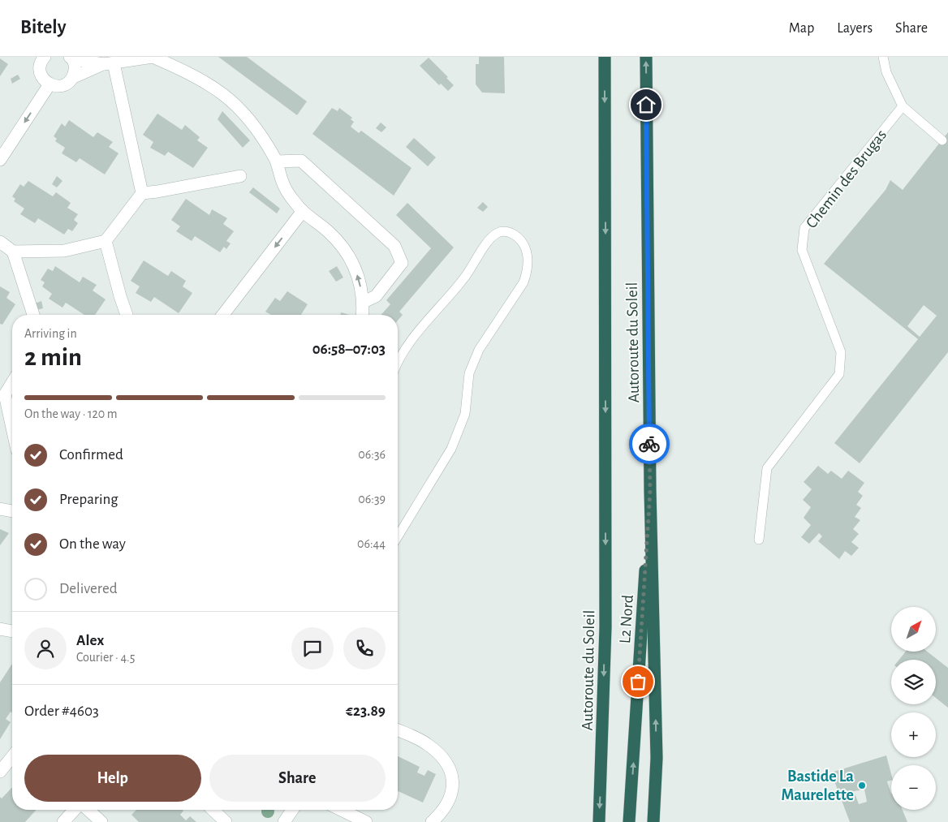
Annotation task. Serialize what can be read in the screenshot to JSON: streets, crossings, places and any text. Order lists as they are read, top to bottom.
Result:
{
  "streets": {
    "highway": ["Autoroute du Soleil", "L2 Nord"],
    "lane": ["Chemin des Brugas"]
  },
  "crossings": [
    ["Autoroute du Soleil", "L2 Nord"]
  ],
  "one_way": ["L2 Nord"],
  "places": ["Bastide La Maurelette"],
  "north": "top right",
  "page": {
    "header": "Bitely",
    "nav": ["Map", "Layers", "Share"],
    "heading": ["2 min", "Arriving in", "06:58–07:03"],
    "panel": [
      "Alex",
      "Courier · 4.5",
      "Order #4603",
      "€23.89"
    ],
    "bar": "On the way · 120 m",
    "list": [
      ["Confirmed", "06:36"],
      ["Preparing", "06:39"],
      ["On the way", "06:44"],
      "Delivered"
    ],
    "map_buttons": ["+", "−"],
    "buttons": ["Help", "Share"]
  }
}
